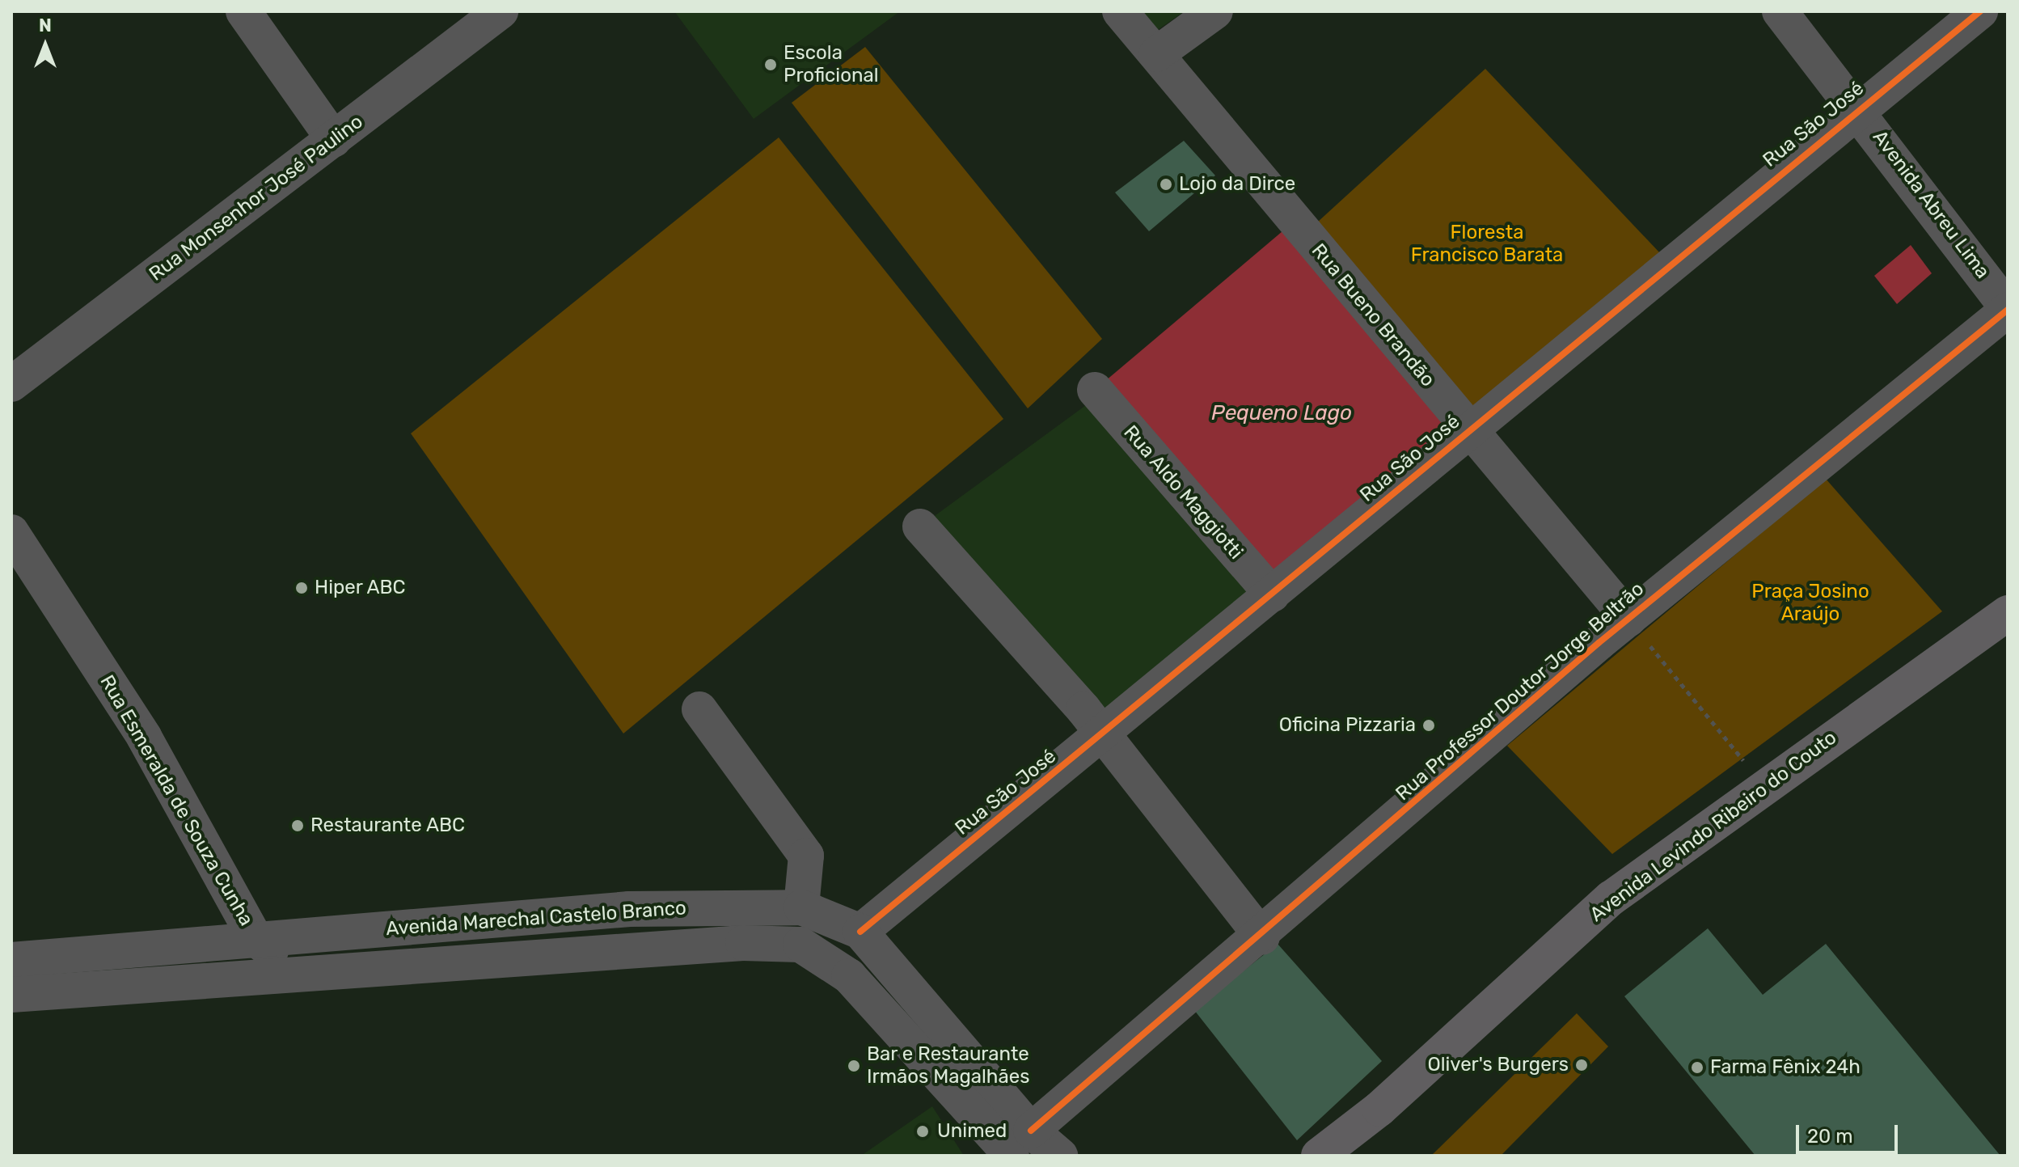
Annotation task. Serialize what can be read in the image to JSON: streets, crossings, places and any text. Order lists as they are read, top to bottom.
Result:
{
  "streets": {
    "main road": ["Avenida Levindo Ribeiro do Couto"],
    "street": [
      "Rua São José",
      "Rua Monsenhor José Paulino",
      "Avenida Abreu Lima",
      "Rua Bueno Brandão",
      "Rua Aldo Maggiotti",
      "Rua Professor Doutor Jorge Beltrão",
      "Rua Esmeralda de Souza Cunha",
      "Avenida Marechal Castelo Branco"
    ]
  },
  "crossings": [
    ["Rua São José", "Avenida Abreu Lima"],
    ["Rua São José", "Rua Bueno Brandão"],
    ["Rua São José", "Rua Aldo Maggiotti"],
    ["Rua São José", "Avenida Marechal Castelo Branco"],
    ["Avenida Abreu Lima", "Rua Professor Doutor Jorge Beltrão"],
    ["Rua Bueno Brandão", "Rua Professor Doutor Jorge Beltrão"],
    ["Rua Professor Doutor Jorge Beltrão", "Avenida Marechal Castelo Branco"],
    ["Rua Esmeralda de Souza Cunha", "Avenida Marechal Castelo Branco"]
  ],
  "water": ["Pequeno Lago"],
  "parks": ["Floresta Francisco Barata", "Praça Josino Araújo"],
  "places": [
    "Escola Proficional",
    "Lojo da Dirce",
    "Hiper ABC",
    "Oficina Pizzaria",
    "Restaurante ABC",
    "Oliver's Burgers",
    "Bar e Restaurante Irmãos Magalhães",
    "Farma Fênix 24h",
    "Unimed"
  ],
  "scale_bar": "20 m",
  "north": "top"
}
